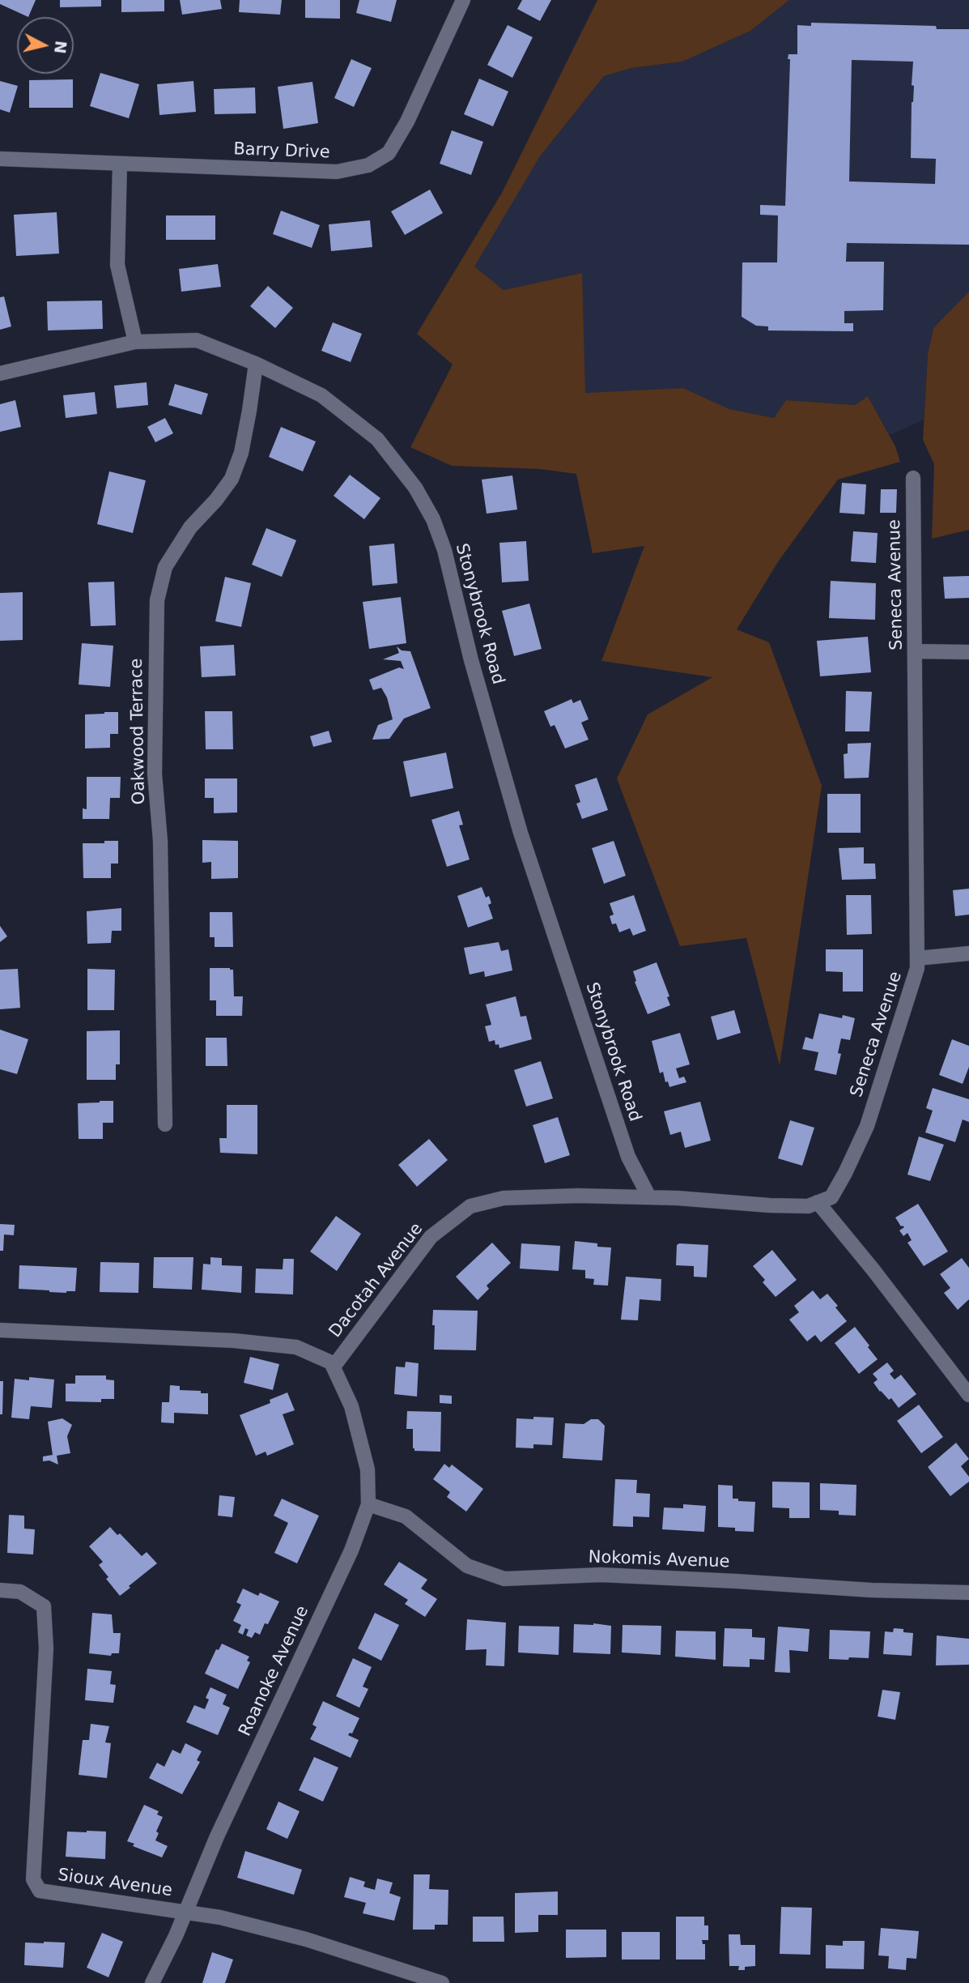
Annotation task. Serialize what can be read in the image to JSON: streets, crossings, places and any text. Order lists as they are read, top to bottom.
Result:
{
  "streets": {
    "street": [
      "Barry Drive",
      "Seneca Avenue",
      "Stonybrook Road",
      "Oakwood Terrace",
      "Dacotah Avenue",
      "Nokomis Avenue",
      "Roanoke Avenue",
      "Sioux Avenue"
    ]
  },
  "crossings": [
    ["Seneca Avenue", "Dacotah Avenue"],
    ["Stonybrook Road", "Oakwood Terrace"],
    ["Stonybrook Road", "Dacotah Avenue"],
    ["Dacotah Avenue", "Roanoke Avenue"],
    ["Nokomis Avenue", "Roanoke Avenue"],
    ["Roanoke Avenue", "Sioux Avenue"]
  ],
  "north": "right"
}
